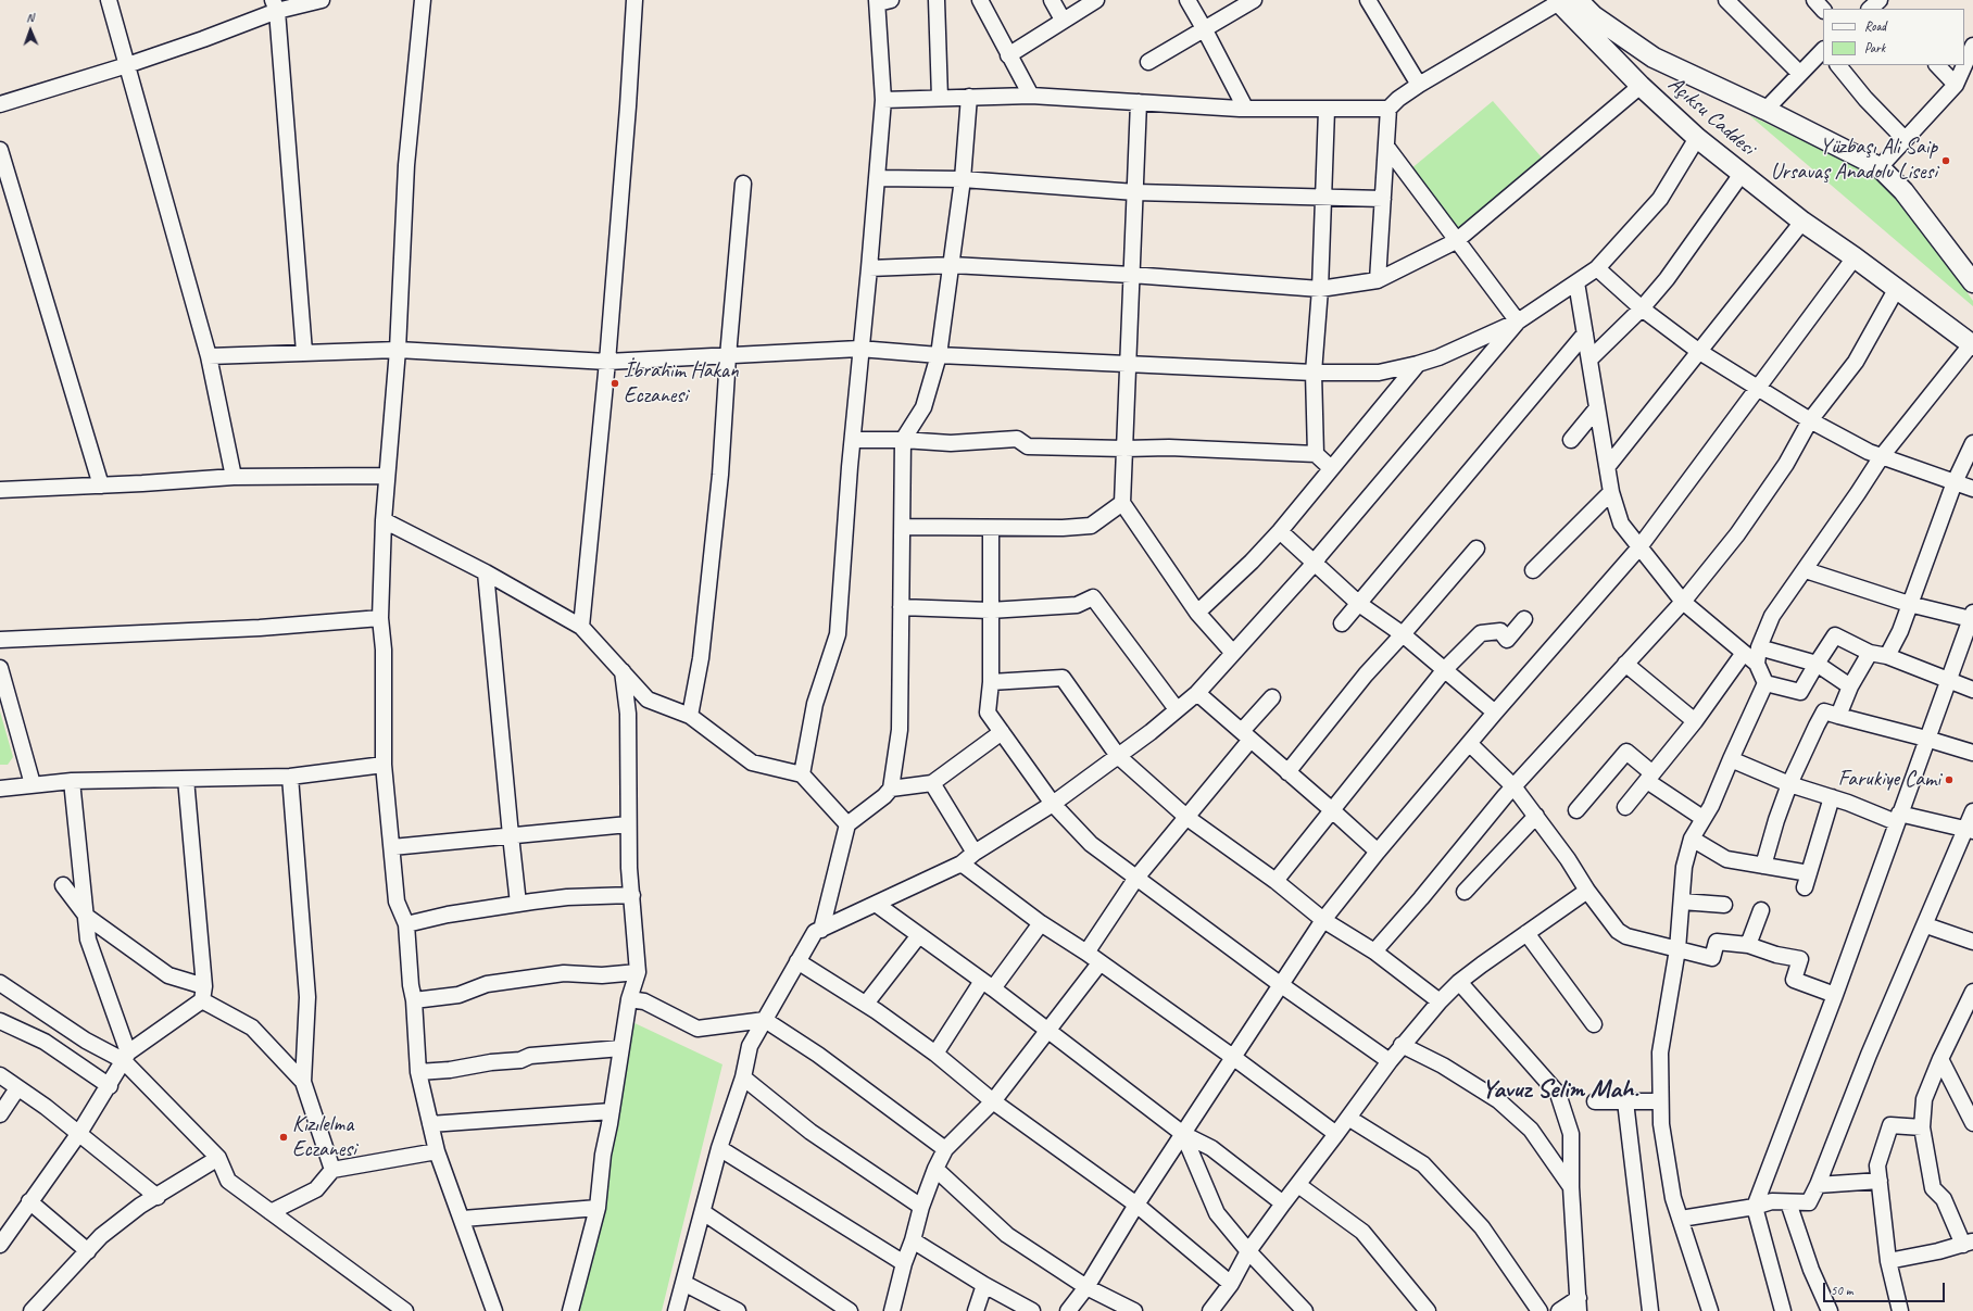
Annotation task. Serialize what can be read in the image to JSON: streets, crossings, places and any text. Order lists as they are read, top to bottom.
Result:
{
  "streets": {
    "main road": ["Açıksu Caddesi"]
  },
  "districts": ["Yavuz Selim Mah."],
  "places": [
    "Yüzbaşı Ali Saip Ursavaş Anadolu Lisesi",
    "İbrahim Hakan Eczanesi",
    "Farukiye Cami",
    "Kızılelma Eczanesi"
  ],
  "legend": ["Road", "Park"],
  "scale_bar": "50 m",
  "north": "top"
}
